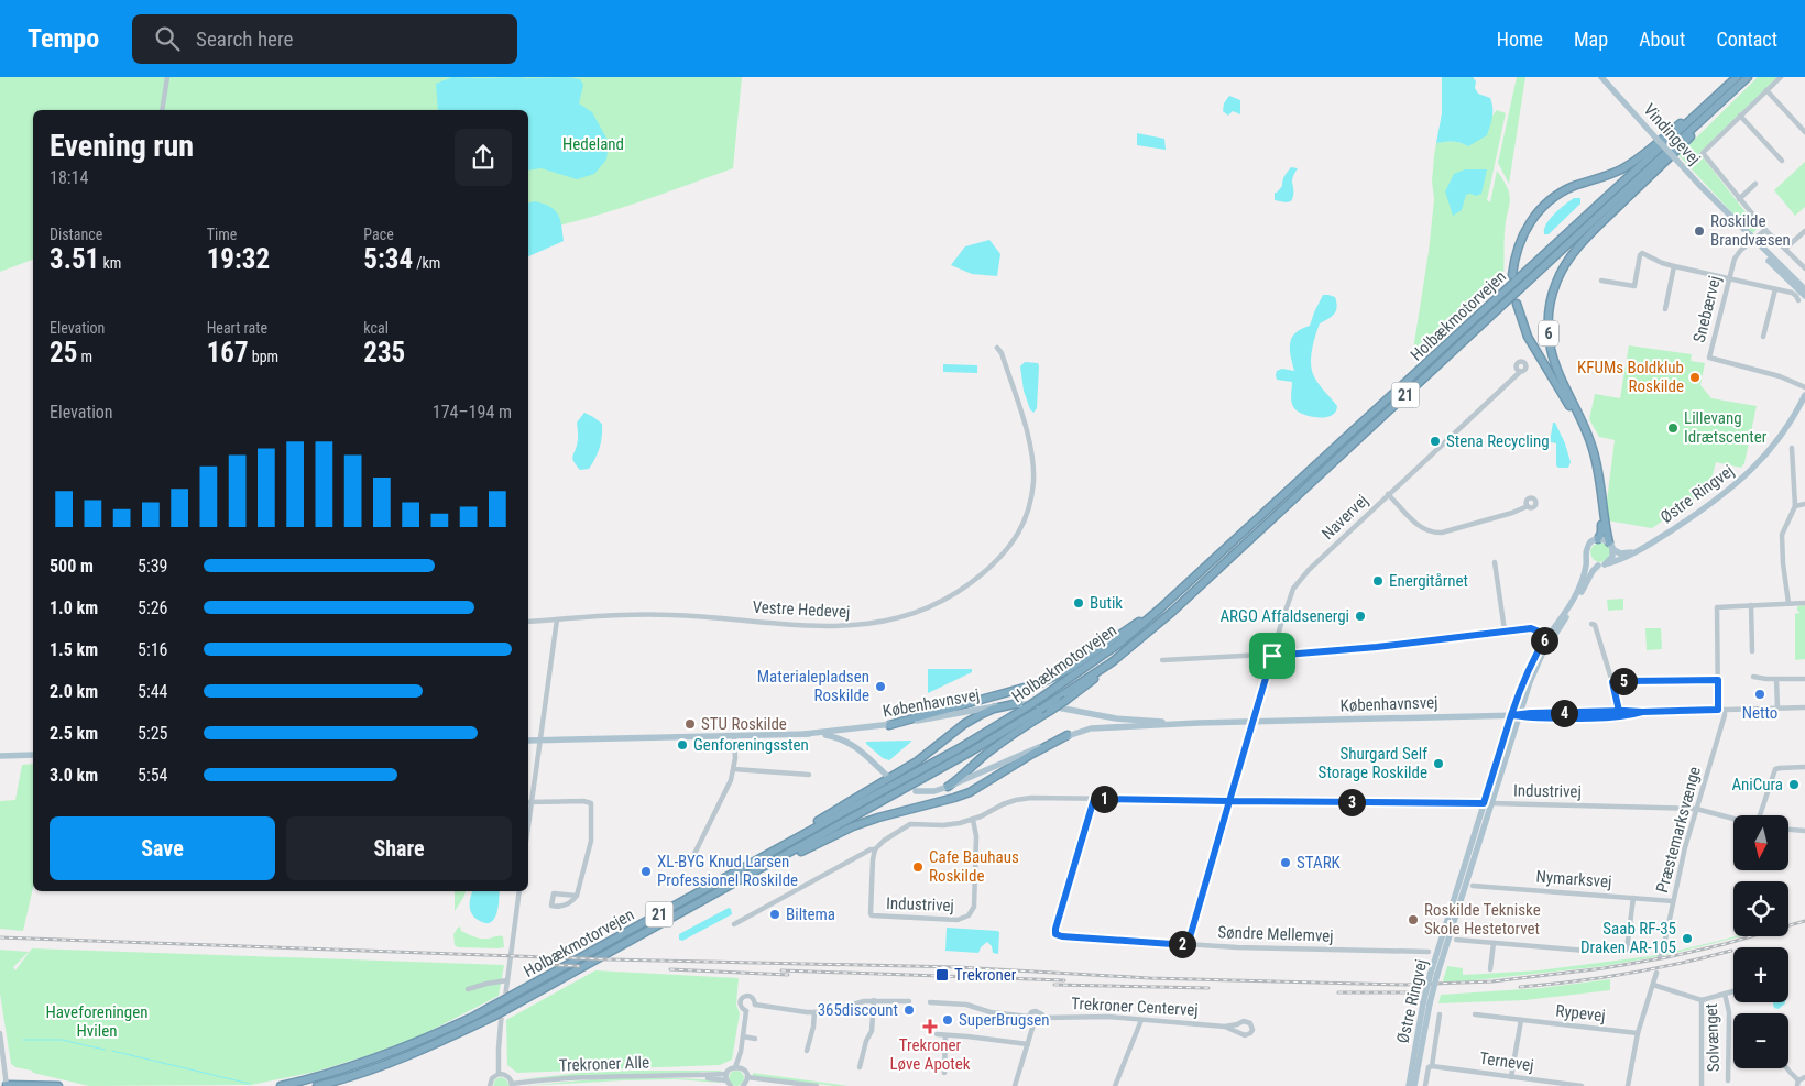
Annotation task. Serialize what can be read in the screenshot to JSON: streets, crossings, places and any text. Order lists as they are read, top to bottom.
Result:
{
  "streets": {
    "highway": ["Holbækmotorvejen", "6", "21"],
    "main road": ["Vindingevej", "Østre Ringvej", "Københavnsvej"],
    "street": [
      "Snebærvej",
      "Navervej",
      "Vestre Hedevej",
      "Industrivej",
      "Præstemarksvænge",
      "Nymarksvej",
      "Søndre Mellemvej",
      "Trekroner Centervej",
      "Rypevej",
      "Solvænget",
      "Ternevej",
      "Trekroner Alle"
    ]
  },
  "crossings": [
    ["Vindingevej", "Snebærvej"],
    ["Holbækmotorvejen", "6"],
    ["Holbækmotorvejen", "Københavnsvej"],
    ["6", "Østre Ringvej"],
    ["Østre Ringvej", "Københavnsvej"],
    ["Østre Ringvej", "Industrivej"],
    ["Navervej", "Københavnsvej"],
    ["Navervej", "Industrivej"],
    ["Navervej", "Søndre Mellemvej"],
    ["Københavnsvej", "Præstemarksvænge"],
    ["Industrivej", "Præstemarksvænge"],
    ["Industrivej", "Søndre Mellemvej"],
    ["Præstemarksvænge", "Nymarksvej"]
  ],
  "parks": ["Hedeland", "Haveforeningen Hvilen"],
  "places": {
    "other": [
      "Roskilde Brandvæsen",
      "KFUMs Boldklub Roskilde",
      "Lillevang Idrætscenter",
      "Stena Recycling",
      "Energitårnet",
      "Butik",
      "ARGO Affaldsenergi",
      "Materialepladsen Roskilde",
      "Netto",
      "STU Roskilde",
      "Genforeningssten",
      "Shurgard Self Storage Roskilde",
      "AniCura",
      "STARK",
      "Cafe Bauhaus Roskilde",
      "XL-BYG Knud Larsen Professionel Roskilde",
      "Biltema",
      "Roskilde Tekniske Skole Hestetorvet",
      "Saab RF-35 Draken AR-105",
      "365discount",
      "SuperBrugsen"
    ],
    "transit": ["Trekroner"],
    "health": ["Trekroner Løve Apotek"]
  },
  "north": "bottom",
  "page": {
    "header": "Tempo",
    "search": "Search here",
    "nav": [
      "Home",
      "Map",
      "About",
      "Contact"
    ],
    "heading": ["Evening run", "18:14"],
    "stats": [
      ["Distance", "3.51 km"],
      ["Time", "19:32"],
      ["Pace", "5:34 /km"],
      ["Elevation", "25 m"],
      ["Heart rate", "167 bpm"],
      ["kcal", "235"]
    ],
    "chart": ["Elevation", "174–194 m"],
    "list": [
      {
        "name": "500 m",
        "note": "5:39"
      },
      {
        "name": "1.0 km",
        "note": "5:26"
      },
      {
        "name": "1.5 km",
        "note": "5:16"
      },
      {
        "name": "2.0 km",
        "note": "5:44"
      },
      {
        "name": "2.5 km",
        "note": "5:25"
      },
      {
        "name": "3.0 km",
        "note": "5:54"
      }
    ],
    "pins": [
      "6",
      "5",
      "4",
      "1",
      "3",
      "2"
    ],
    "buttons": ["Save", "Share"],
    "map_buttons": ["+", "−"]
  }
}
